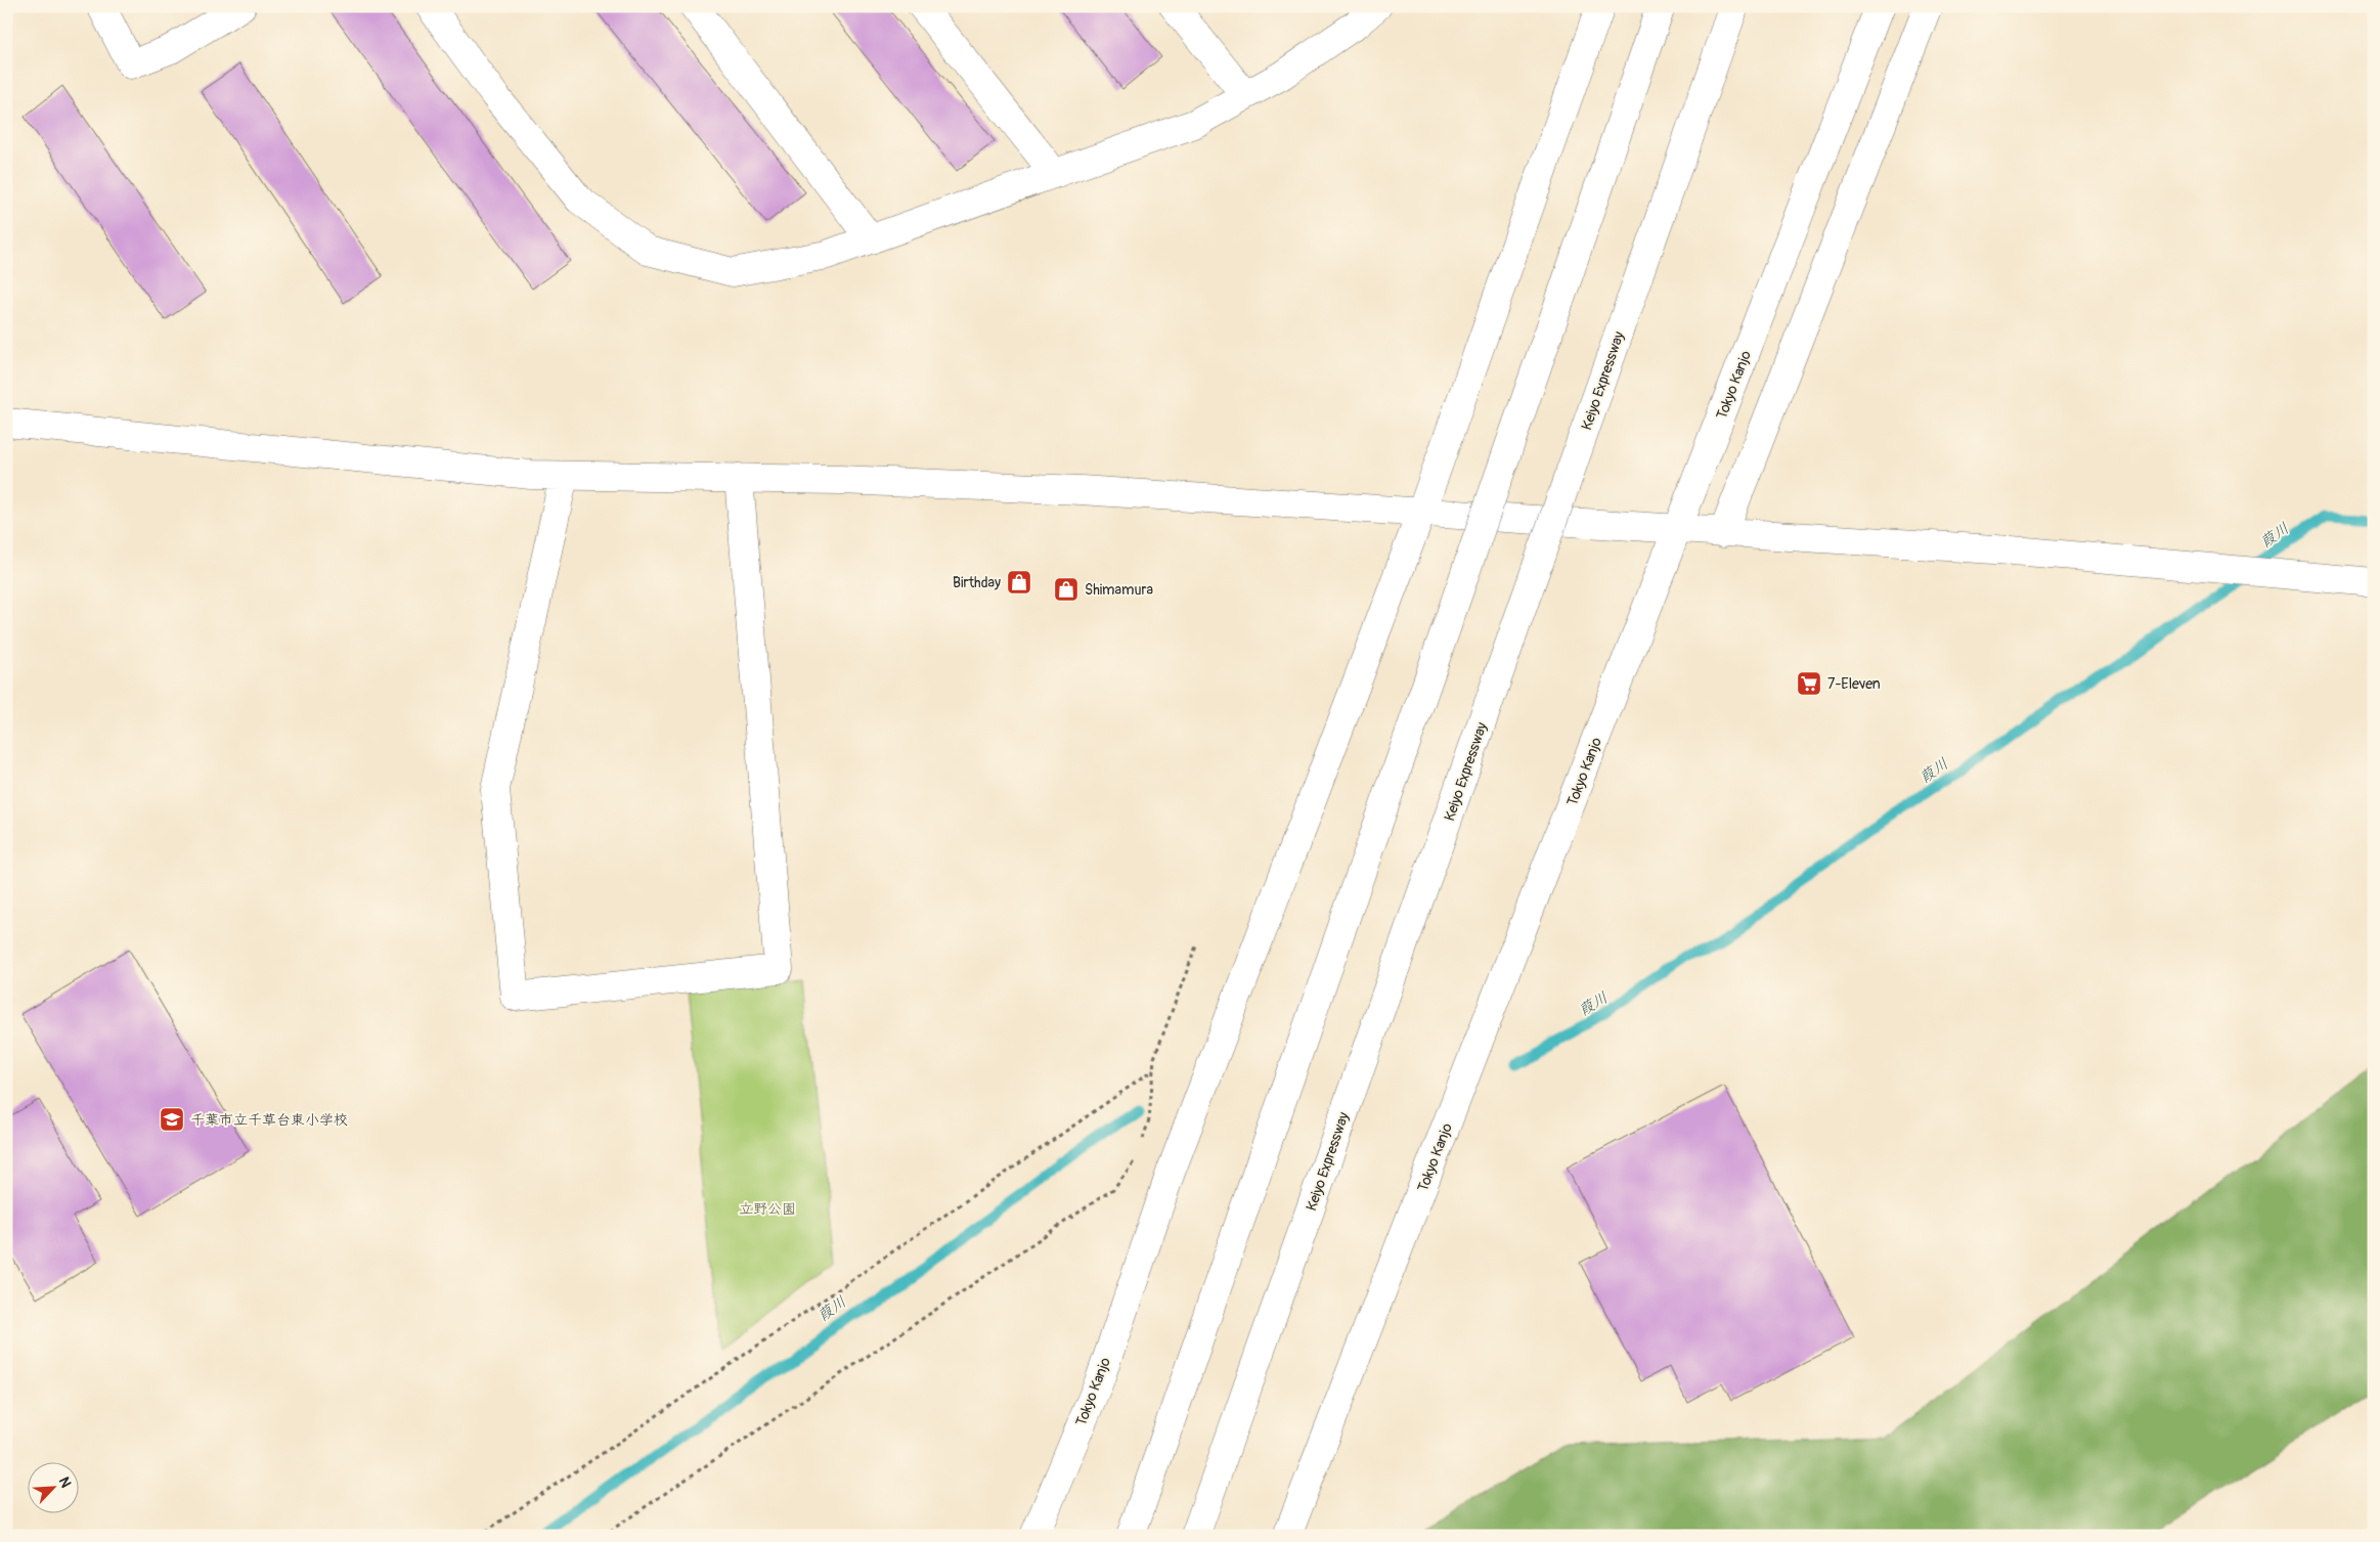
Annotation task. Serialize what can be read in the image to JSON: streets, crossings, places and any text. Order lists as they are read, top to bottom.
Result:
{
  "streets": {
    "main road": ["Keiyo Expressway", "Tokyo Kanjo"]
  },
  "water": ["葭川"],
  "parks": ["立野公園"],
  "places": {
    "shop": ["Birthday", "Shimamura"],
    "supermarket": ["7-Eleven"],
    "school or university": ["千葉市立千草台東小学校"]
  },
  "north": "top right"
}
